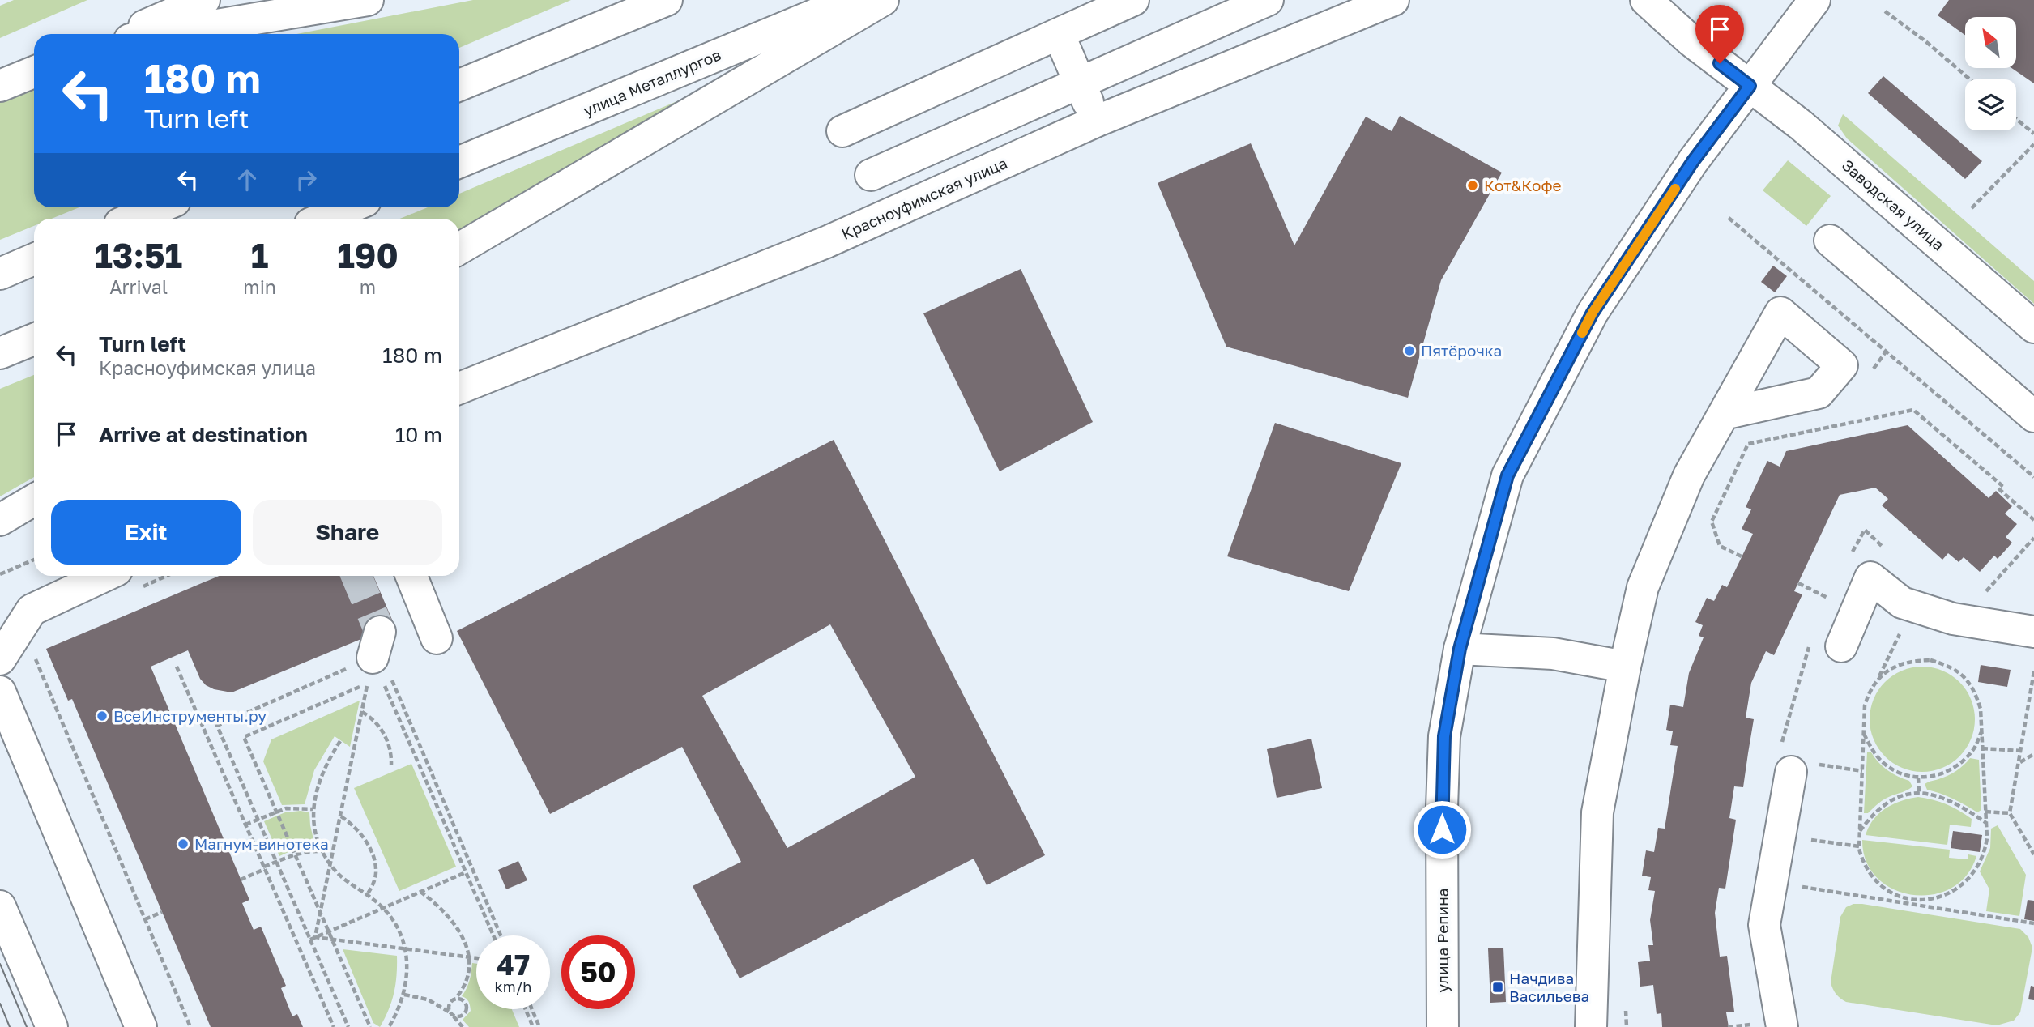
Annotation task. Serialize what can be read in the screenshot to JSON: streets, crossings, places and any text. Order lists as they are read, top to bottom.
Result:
{
  "streets": {
    "street": [
      "улица Металлургов",
      "Красноуфимская улица",
      "Заводская улица",
      "улица Репина"
    ]
  },
  "crossings": [
    ["Заводская улица", "улица Репина"]
  ],
  "places": {
    "other": [
      "Кот&Кофе",
      "Пятёрочка",
      "ВсеИнструменты.ру",
      "Магнум-винотека"
    ],
    "transit": ["Начдива Васильева"]
  },
  "north": "top left",
  "page": {
    "turn": ["180 m", "Turn left"],
    "eta": [
      "13:51",
      "Arrival",
      "1",
      "min",
      "190",
      "m"
    ],
    "list": [
      {
        "name": "Turn left",
        "note": "Красноуфимская улица",
        "value": "180 m"
      },
      {
        "name": "Arrive at destination",
        "value": "10 m"
      }
    ],
    "buttons": ["Exit", "Share"],
    "speed": "47 km/h",
    "limit": "50"
  }
}
